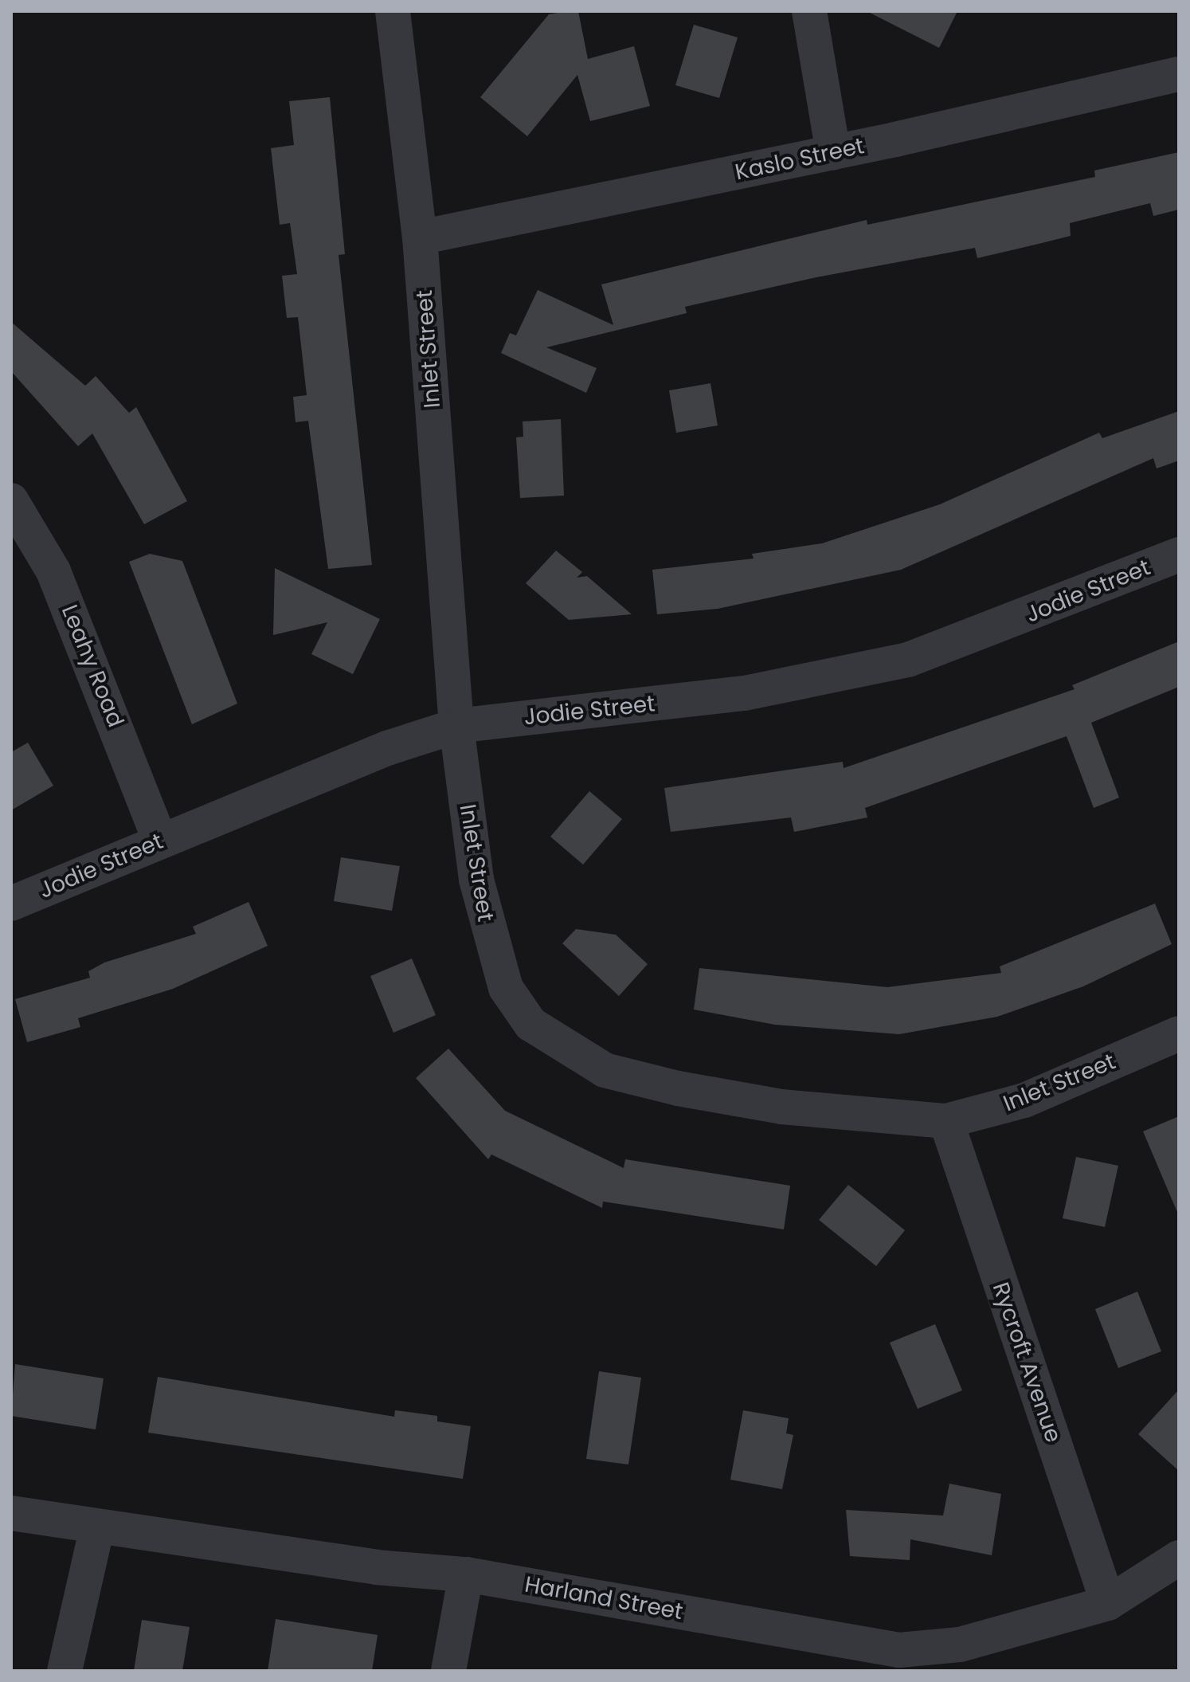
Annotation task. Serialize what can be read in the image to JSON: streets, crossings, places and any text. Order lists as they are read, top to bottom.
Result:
{
  "streets": {
    "street": [
      "Kaslo Street",
      "Inlet Street",
      "Jodie Street",
      "Leahy Road",
      "Rycroft Avenue",
      "Harland Street"
    ]
  },
  "crossings": [
    ["Kaslo Street", "Inlet Street"],
    ["Inlet Street", "Jodie Street"],
    ["Inlet Street", "Rycroft Avenue"],
    ["Jodie Street", "Leahy Road"],
    ["Rycroft Avenue", "Harland Street"]
  ]
}
